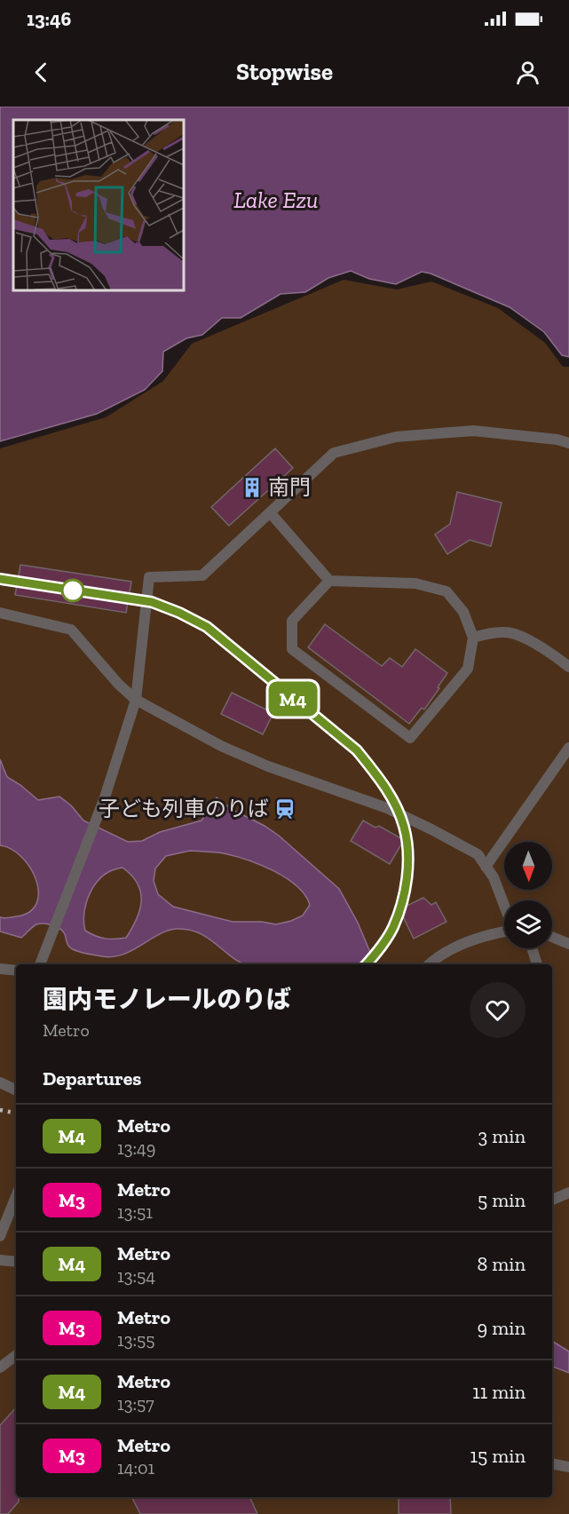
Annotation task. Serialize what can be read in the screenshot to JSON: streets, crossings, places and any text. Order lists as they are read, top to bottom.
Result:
{
  "water": ["Lake Ezu"],
  "places": {
    "building": ["南門"],
    "station": ["子ども列車のりば"]
  },
  "lines": ["metro line M4"],
  "north": "bottom",
  "page": {
    "status": "13:46",
    "header": "Stopwise",
    "on_map": "M4",
    "heading": [
      ["園内モノレールのりば", "Metro"],
      "Departures"
    ],
    "list": [
      {
        "mark": "M4",
        "name": "Metro",
        "note": "13:49",
        "value": "3 min"
      },
      {
        "mark": "M3",
        "name": "Metro",
        "note": "13:51",
        "value": "5 min"
      },
      {
        "mark": "M4",
        "name": "Metro",
        "note": "13:54",
        "value": "8 min"
      },
      {
        "mark": "M3",
        "name": "Metro",
        "note": "13:55",
        "value": "9 min"
      },
      {
        "mark": "M4",
        "name": "Metro",
        "note": "13:57",
        "value": "11 min"
      },
      {
        "mark": "M3",
        "name": "Metro",
        "note": "14:01",
        "value": "15 min"
      }
    ]
  }
}
